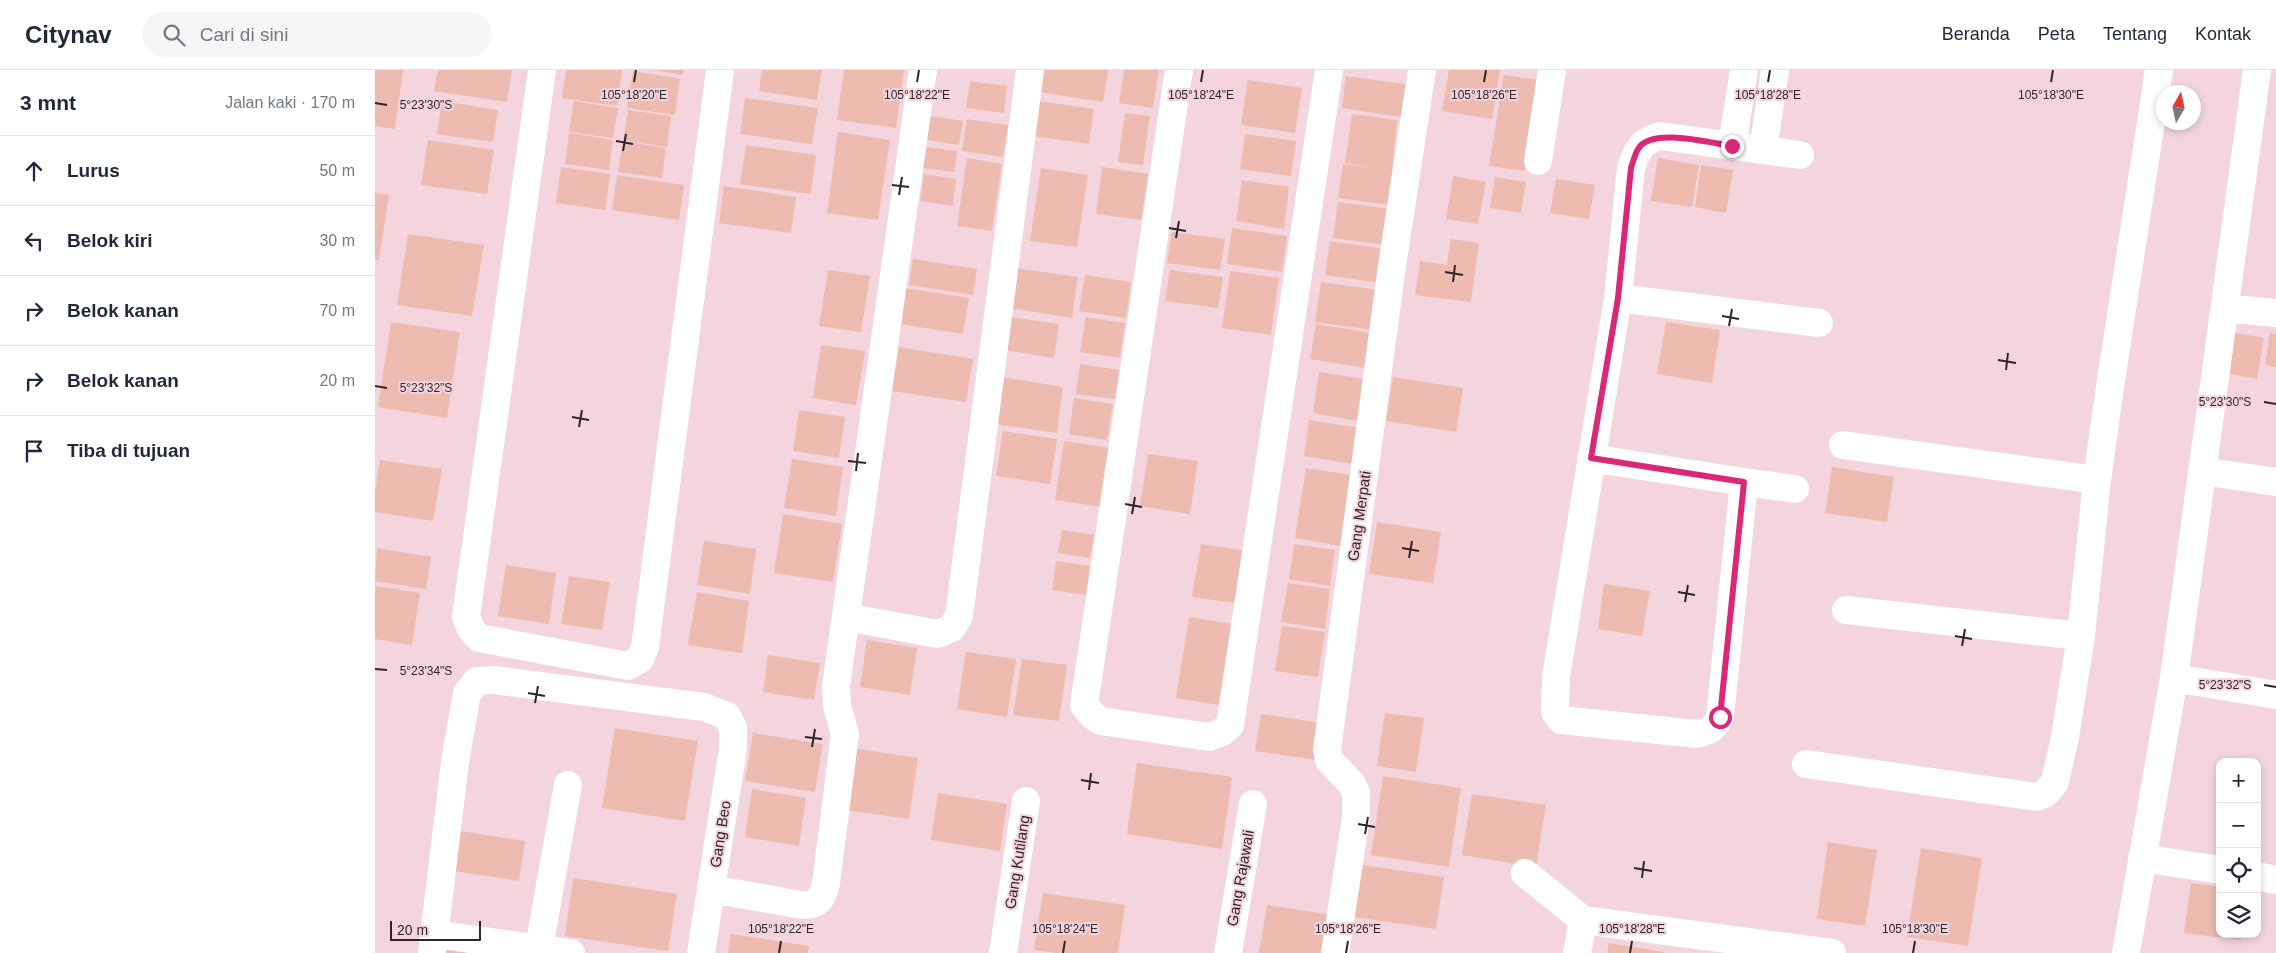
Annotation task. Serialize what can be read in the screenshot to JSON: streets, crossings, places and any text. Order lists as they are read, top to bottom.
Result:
{
  "streets": {
    "street": [
      "Gang Merpati",
      "Gang Beo",
      "Gang Kutilang",
      "Gang Rajawali"
    ]
  },
  "scale_bar": "20 m",
  "north": "top",
  "page": {
    "header": "Citynav",
    "search": "Cari di sini",
    "nav": [
      "Beranda",
      "Peta",
      "Tentang",
      "Kontak"
    ],
    "heading": ["3 mnt", "Jalan kaki · 170 m"],
    "list": [
      ["Lurus", "50 m"],
      ["Belok kiri", "30 m"],
      ["Belok kanan", "70 m"],
      ["Belok kanan", "20 m"],
      "Tiba di tujuan"
    ],
    "map_buttons": ["+", "−"],
    "scale": "20 m"
  },
  "coordinates": [
    "105°18'20\"E",
    "105°18'22\"E",
    "105°18'24\"E",
    "105°18'26\"E",
    "105°18'28\"E",
    "105°18'30\"E",
    "5°23'30\"S",
    "5°23'32\"S",
    "5°23'34\"S"
  ]
}
